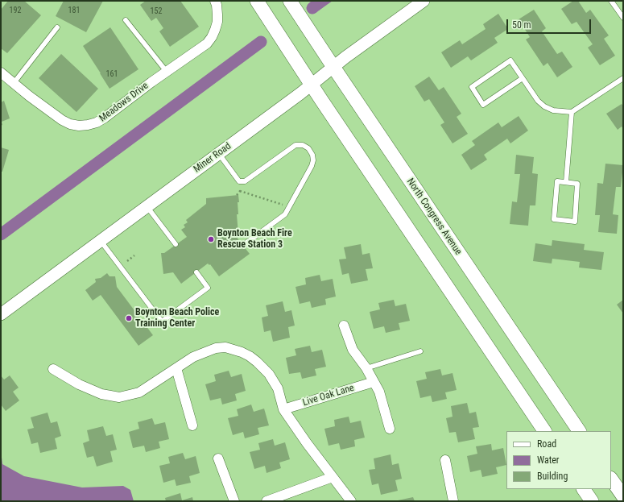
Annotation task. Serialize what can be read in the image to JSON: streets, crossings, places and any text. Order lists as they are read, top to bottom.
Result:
{
  "streets": {
    "main road": ["North Congress Avenue"],
    "street": ["Meadows Drive", "Miner Road", "Live Oak Lane"]
  },
  "crossings": [
    ["Miner Road", "North Congress Avenue"]
  ],
  "places": ["Boynton Beach Fire Rescue Station 3", "Boynton Beach Police Training Center"],
  "house_numbers": [
    "192",
    "181",
    "152",
    "161"
  ],
  "legend": ["Road", "Water", "Building"],
  "scale_bar": "50 m"
}
